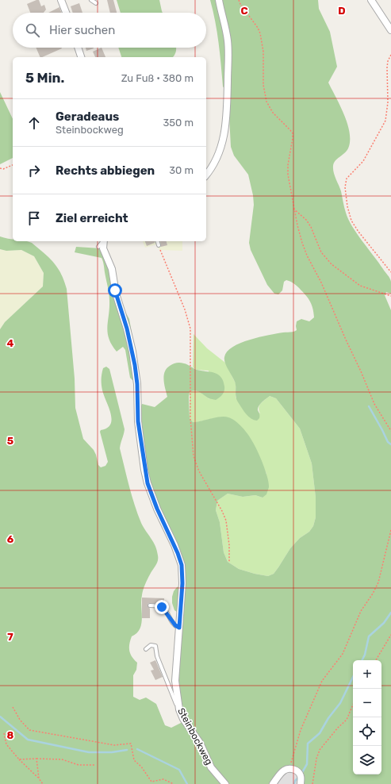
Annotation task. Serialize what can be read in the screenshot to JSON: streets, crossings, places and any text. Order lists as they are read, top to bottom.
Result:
{
  "streets": {
    "street": ["Steinbockweg"]
  },
  "page": {
    "search": "Hier suchen",
    "heading": ["5 Min.", "Zu Fuß · 380 m"],
    "list": [
      ["Geradeaus", "Steinbockweg", "350 m"],
      ["Rechts abbiegen", "30 m"],
      "Ziel erreicht"
    ],
    "map_buttons": ["+", "−"]
  },
  "grid": {
    "columns": ["C", "D"],
    "rows": [
      "4",
      "5",
      "6",
      "7",
      "8"
    ]
  }
}
